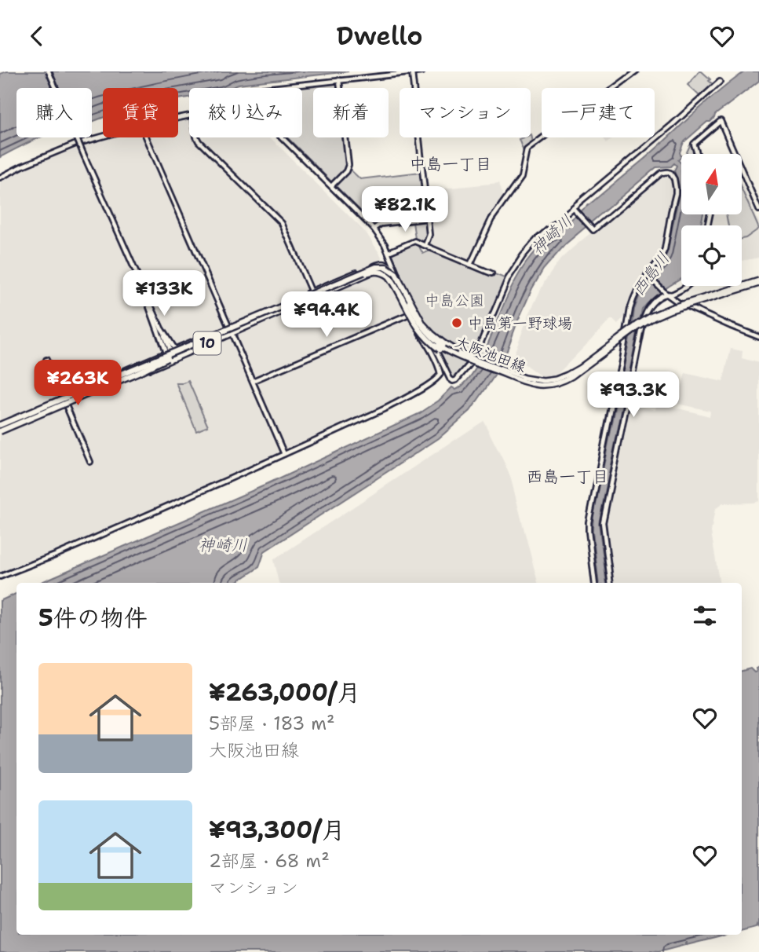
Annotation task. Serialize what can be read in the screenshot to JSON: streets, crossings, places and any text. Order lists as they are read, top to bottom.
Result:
{
  "streets": {
    "main road": ["10", "大阪池田線"]
  },
  "districts": ["中島一丁目", "西島一丁目"],
  "water": ["神崎川", "西島川"],
  "parks": ["中島公園"],
  "places": ["中島第一野球場"],
  "north": "top",
  "page": {
    "header": "Dwello",
    "chip": [
      "購入",
      "賃貸",
      "絞り込み",
      "新着",
      "マンション",
      "一戸建て"
    ],
    "price": [
      "¥82.1K",
      "¥133K",
      "¥94.4K",
      "¥263K",
      "¥93.3K"
    ],
    "heading": "5件の物件",
    "list": [
      {
        "name": "¥263,000/月",
        "note": "5部屋 · 183 m² · 大阪池田線"
      },
      {
        "name": "¥93,300/月",
        "note": "2部屋 · 68 m² · マンション"
      }
    ]
  }
}
